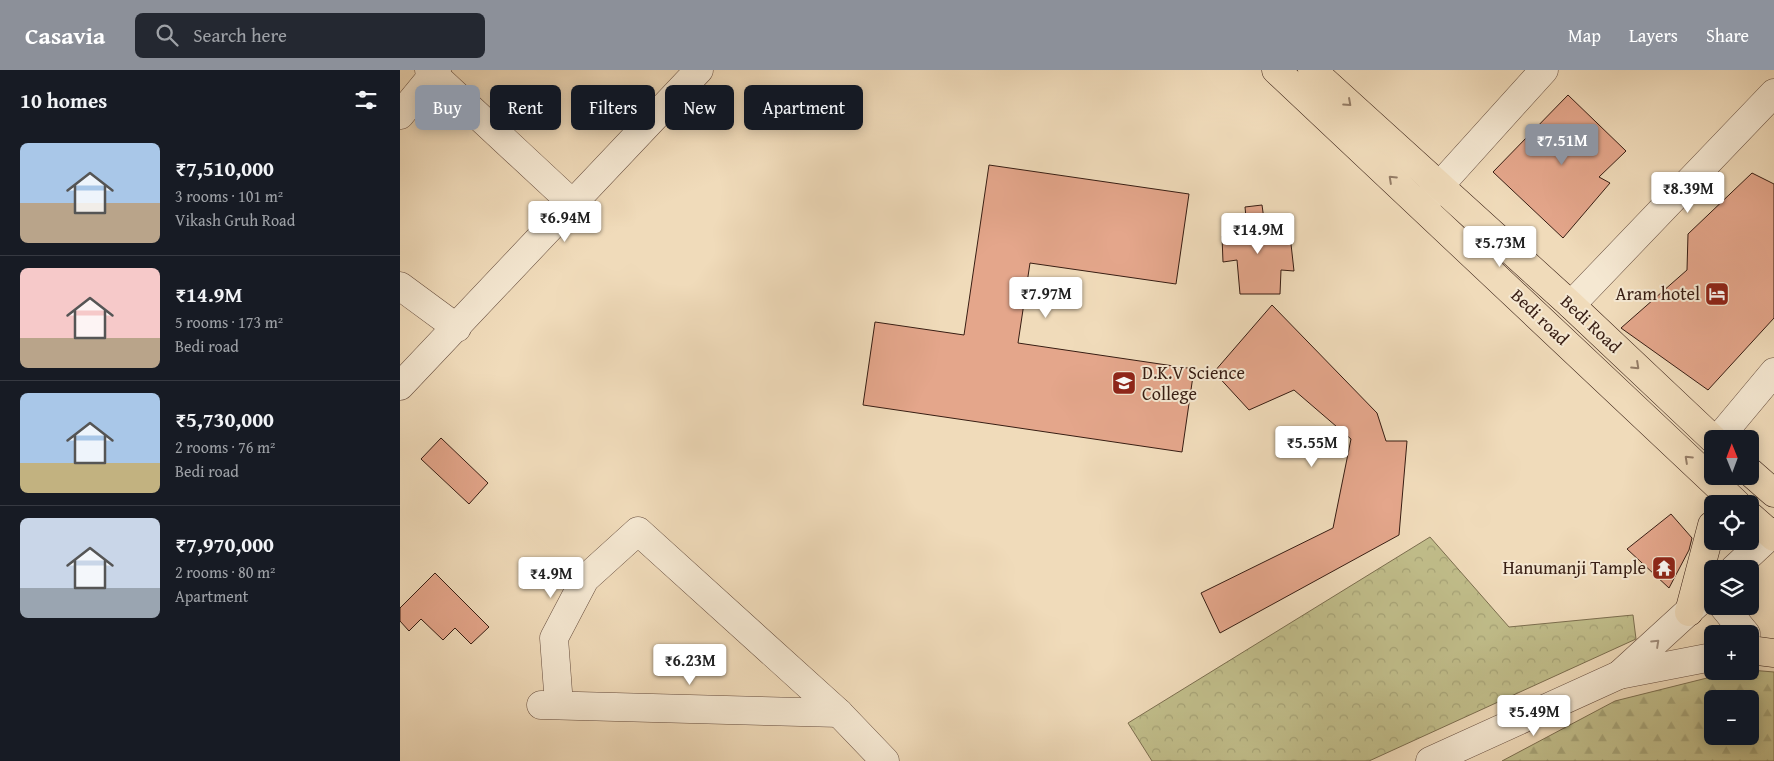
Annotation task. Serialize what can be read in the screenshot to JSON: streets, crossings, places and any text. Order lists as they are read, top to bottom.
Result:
{
  "streets": {
    "main road": ["Bedi road", "Bedi Road"]
  },
  "one_way": ["Bedi road", "Bedi Road"],
  "places": {
    "hotel": ["Aram hotel"],
    "school or university": ["D.K.V Science College"],
    "temple": ["Hanumanji Tample"]
  },
  "north": "top",
  "page": {
    "header": "Casavia",
    "search": "Search here",
    "nav": ["Map", "Layers", "Share"],
    "heading": "10 homes",
    "chip": [
      "Buy",
      "Rent",
      "Filters",
      "New",
      "Apartment"
    ],
    "price": [
      "₹7.51M",
      "₹8.39M",
      "₹6.94M",
      "₹14.9M",
      "₹5.73M",
      "₹7.97M",
      "₹5.55M",
      "₹4.9M",
      "₹6.23M",
      "₹5.49M"
    ],
    "list": [
      {
        "name": "₹7,510,000",
        "note": "3 rooms · 101 m² · Vikash Gruh Road"
      },
      {
        "name": "₹14.9M",
        "note": "5 rooms · 173 m² · Bedi road"
      },
      {
        "name": "₹5,730,000",
        "note": "2 rooms · 76 m² · Bedi road"
      },
      {
        "name": "₹7,970,000",
        "note": "2 rooms · 80 m² · Apartment"
      }
    ],
    "map_buttons": ["+", "−"]
  }
}
